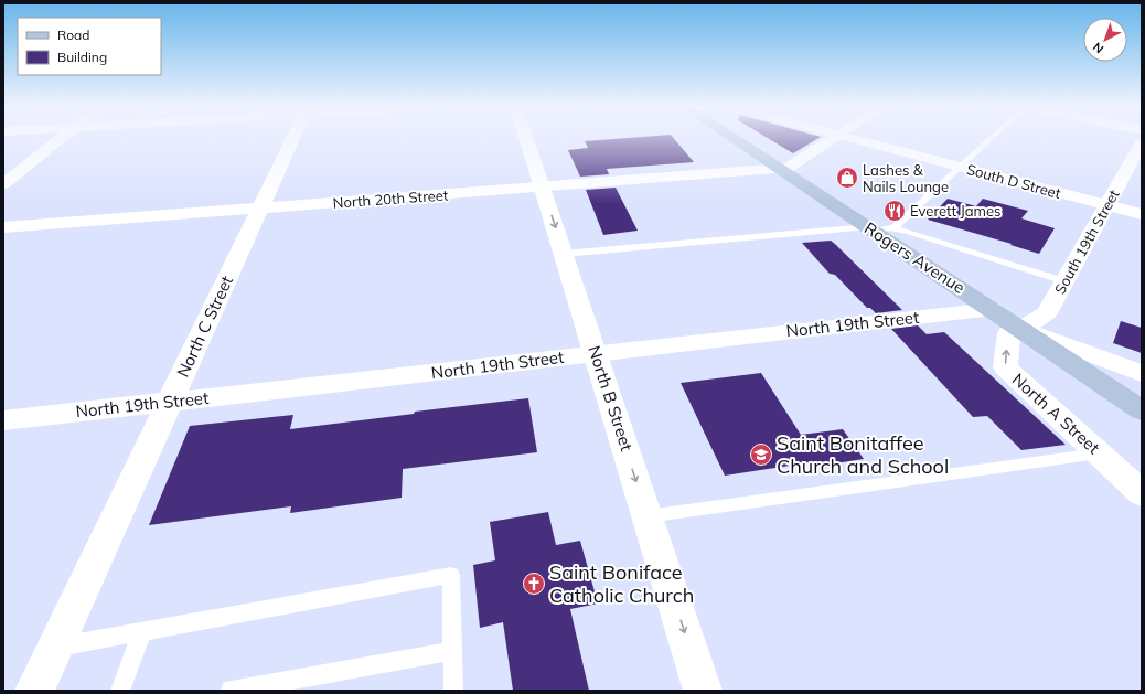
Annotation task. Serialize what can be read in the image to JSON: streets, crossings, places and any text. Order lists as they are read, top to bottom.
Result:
{
  "streets": {
    "main road": ["Rogers Avenue"],
    "street": [
      "South D Street",
      "North 20th Street",
      "South 19th Street",
      "North 19th Street",
      "North C Street",
      "North B Street",
      "North A Street"
    ]
  },
  "crossings": [
    ["South D Street", "South 19th Street"],
    ["North 20th Street", "Rogers Avenue"],
    ["North 20th Street", "North C Street"],
    ["North 20th Street", "North B Street"],
    ["South 19th Street", "Rogers Avenue"],
    ["South 19th Street", "North A Street"],
    ["Rogers Avenue", "North 19th Street"],
    ["Rogers Avenue", "North A Street"],
    ["North 19th Street", "North C Street"],
    ["North 19th Street", "North B Street"]
  ],
  "one_way": ["North B Street", "North A Street"],
  "places": {
    "shop": ["Lashes & Nails Lounge"],
    "restaurant": ["Everett James"],
    "school or university": ["Saint Bonitaffee Church and School"],
    "church": ["Saint Boniface Catholic Church"]
  },
  "legend": ["Road", "Building"],
  "north": "bottom left"
}
